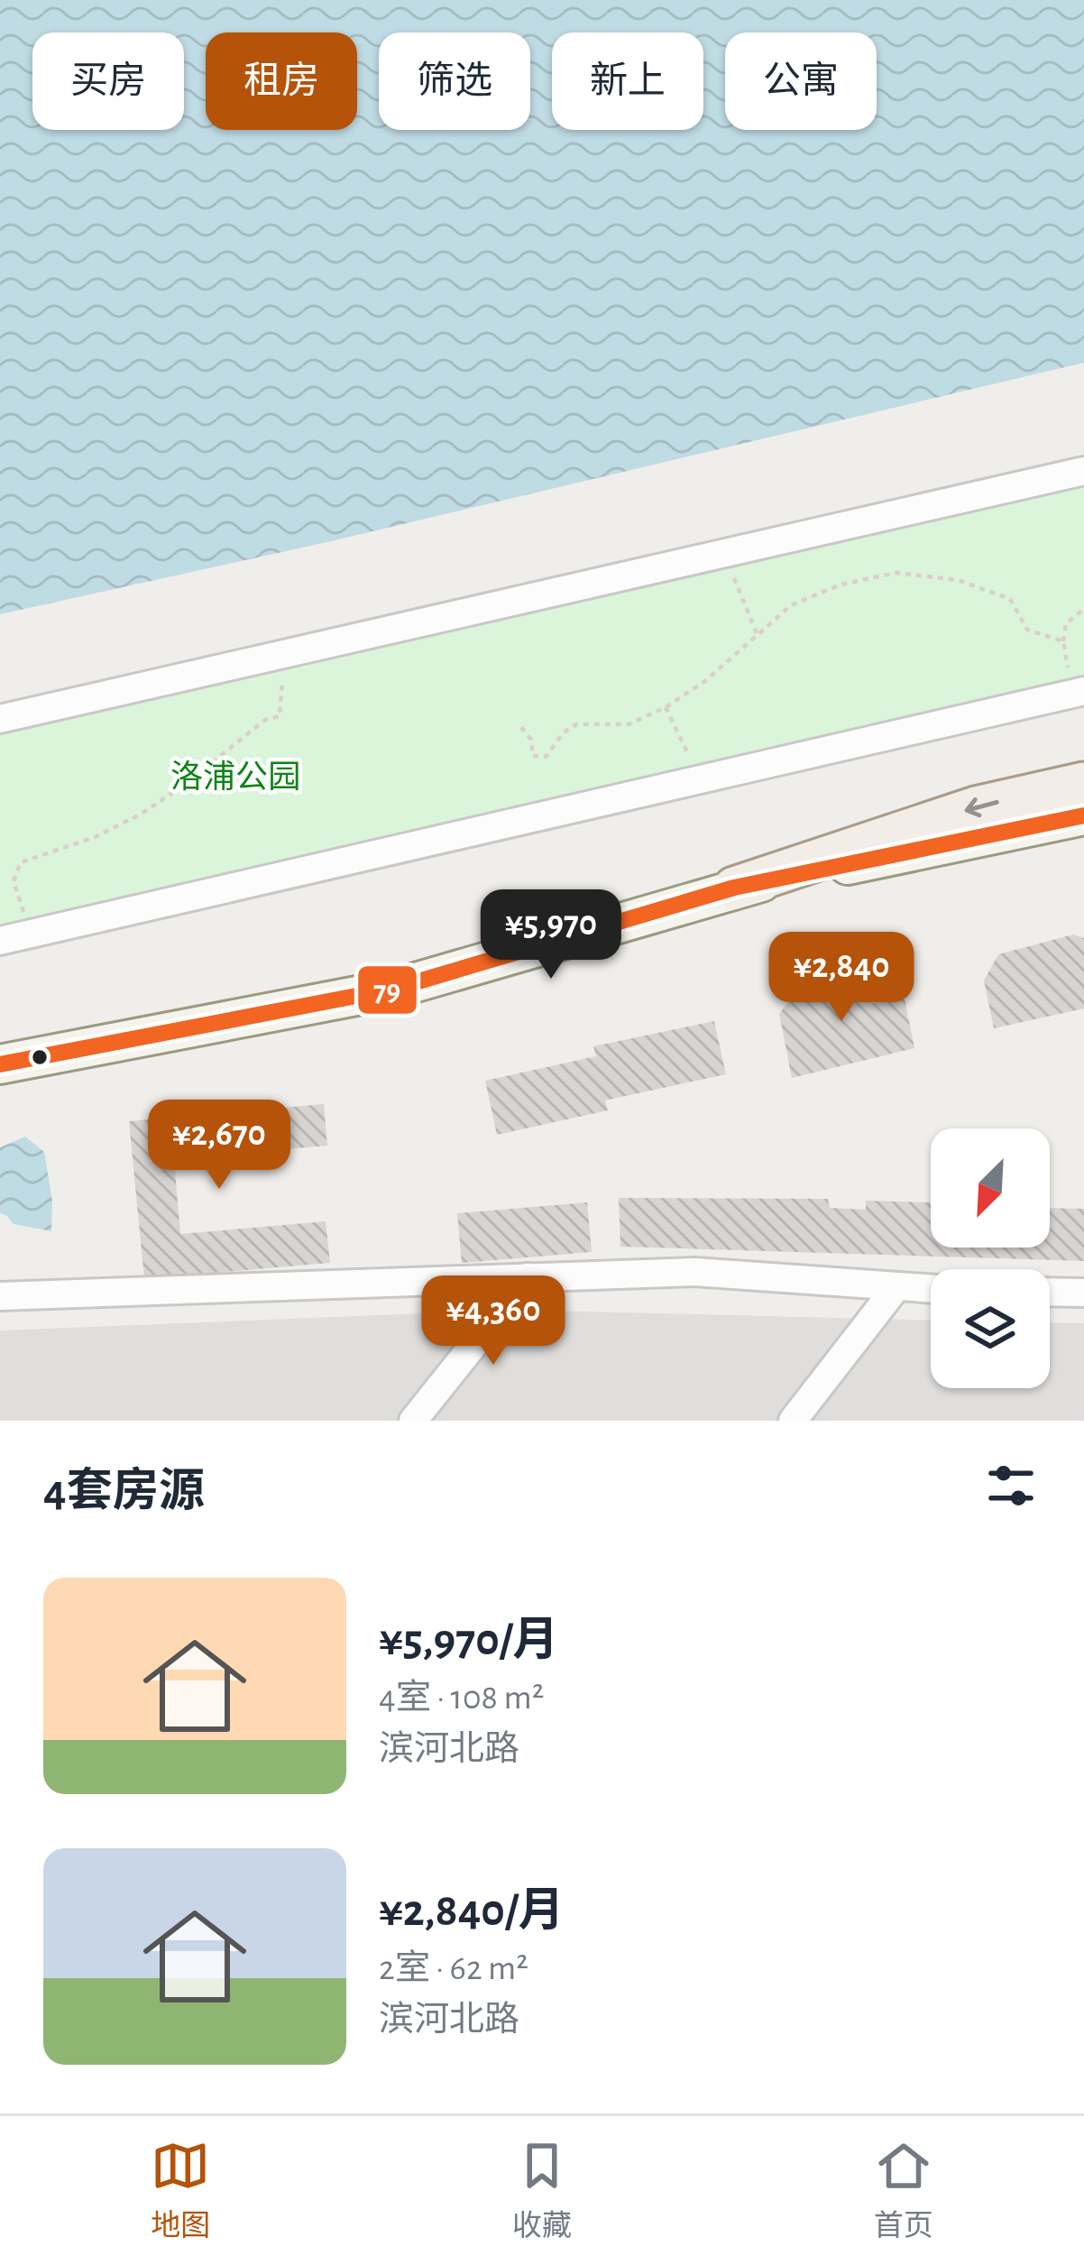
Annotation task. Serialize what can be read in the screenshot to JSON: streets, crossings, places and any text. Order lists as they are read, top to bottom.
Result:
{
  "parks": ["洛浦公园"],
  "lines": ["transit line 79"],
  "north": "bottom left",
  "page": {
    "chip": [
      "买房",
      "租房",
      "筛选",
      "新上",
      "公寓"
    ],
    "price": [
      "¥5,970",
      "¥2,840",
      "¥2,670",
      "¥4,360"
    ],
    "heading": "4套房源",
    "list": [
      {
        "name": "¥5,970/月",
        "note": "4室 · 108 m² · 滨河北路"
      },
      {
        "name": "¥2,840/月",
        "note": "2室 · 62 m² · 滨河北路"
      }
    ],
    "tabs": ["地图", "收藏", "首页"]
  }
}
